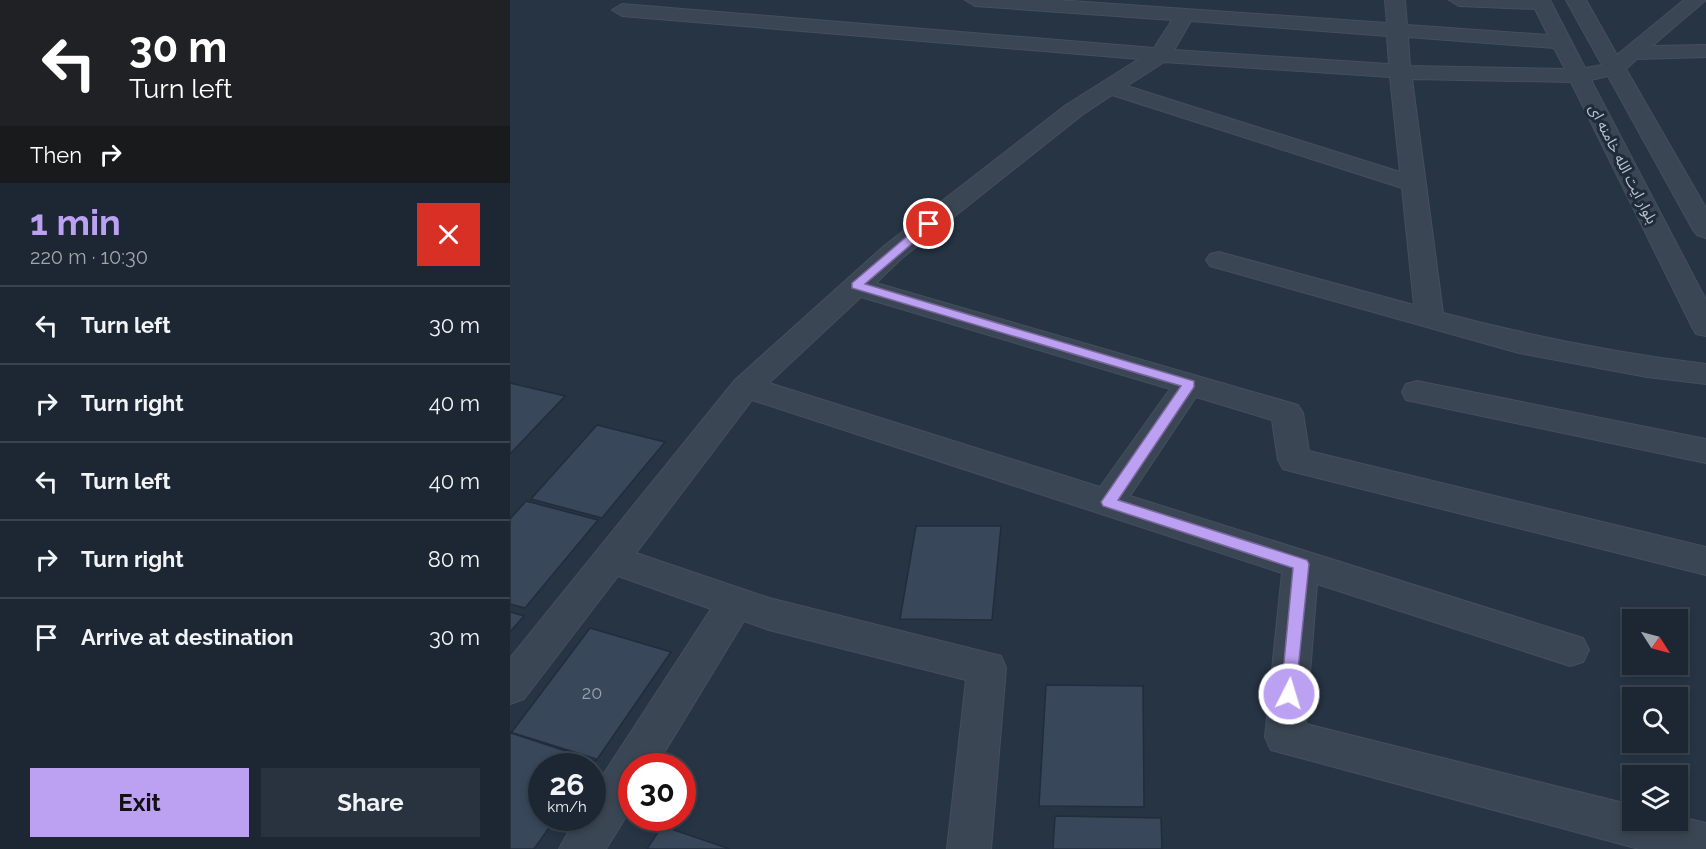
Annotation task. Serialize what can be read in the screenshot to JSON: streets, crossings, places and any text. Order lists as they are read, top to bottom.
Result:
{
  "streets": {
    "street": ["بلوار ایت الله خامنه ای"]
  },
  "house_numbers": ["20"],
  "north": "bottom right",
  "page": {
    "turn": ["30 m", "Turn left"],
    "then": "Then",
    "heading": ["1 min", "220 m · 10:30"],
    "list": [
      {
        "name": "Turn left",
        "value": "30 m"
      },
      {
        "name": "Turn right",
        "value": "40 m"
      },
      {
        "name": "Turn left",
        "value": "40 m"
      },
      {
        "name": "Turn right",
        "value": "80 m"
      },
      {
        "name": "Arrive at destination",
        "value": "30 m"
      }
    ],
    "speed": "26 km/h",
    "limit": "30",
    "buttons": ["Exit", "Share"]
  }
}
